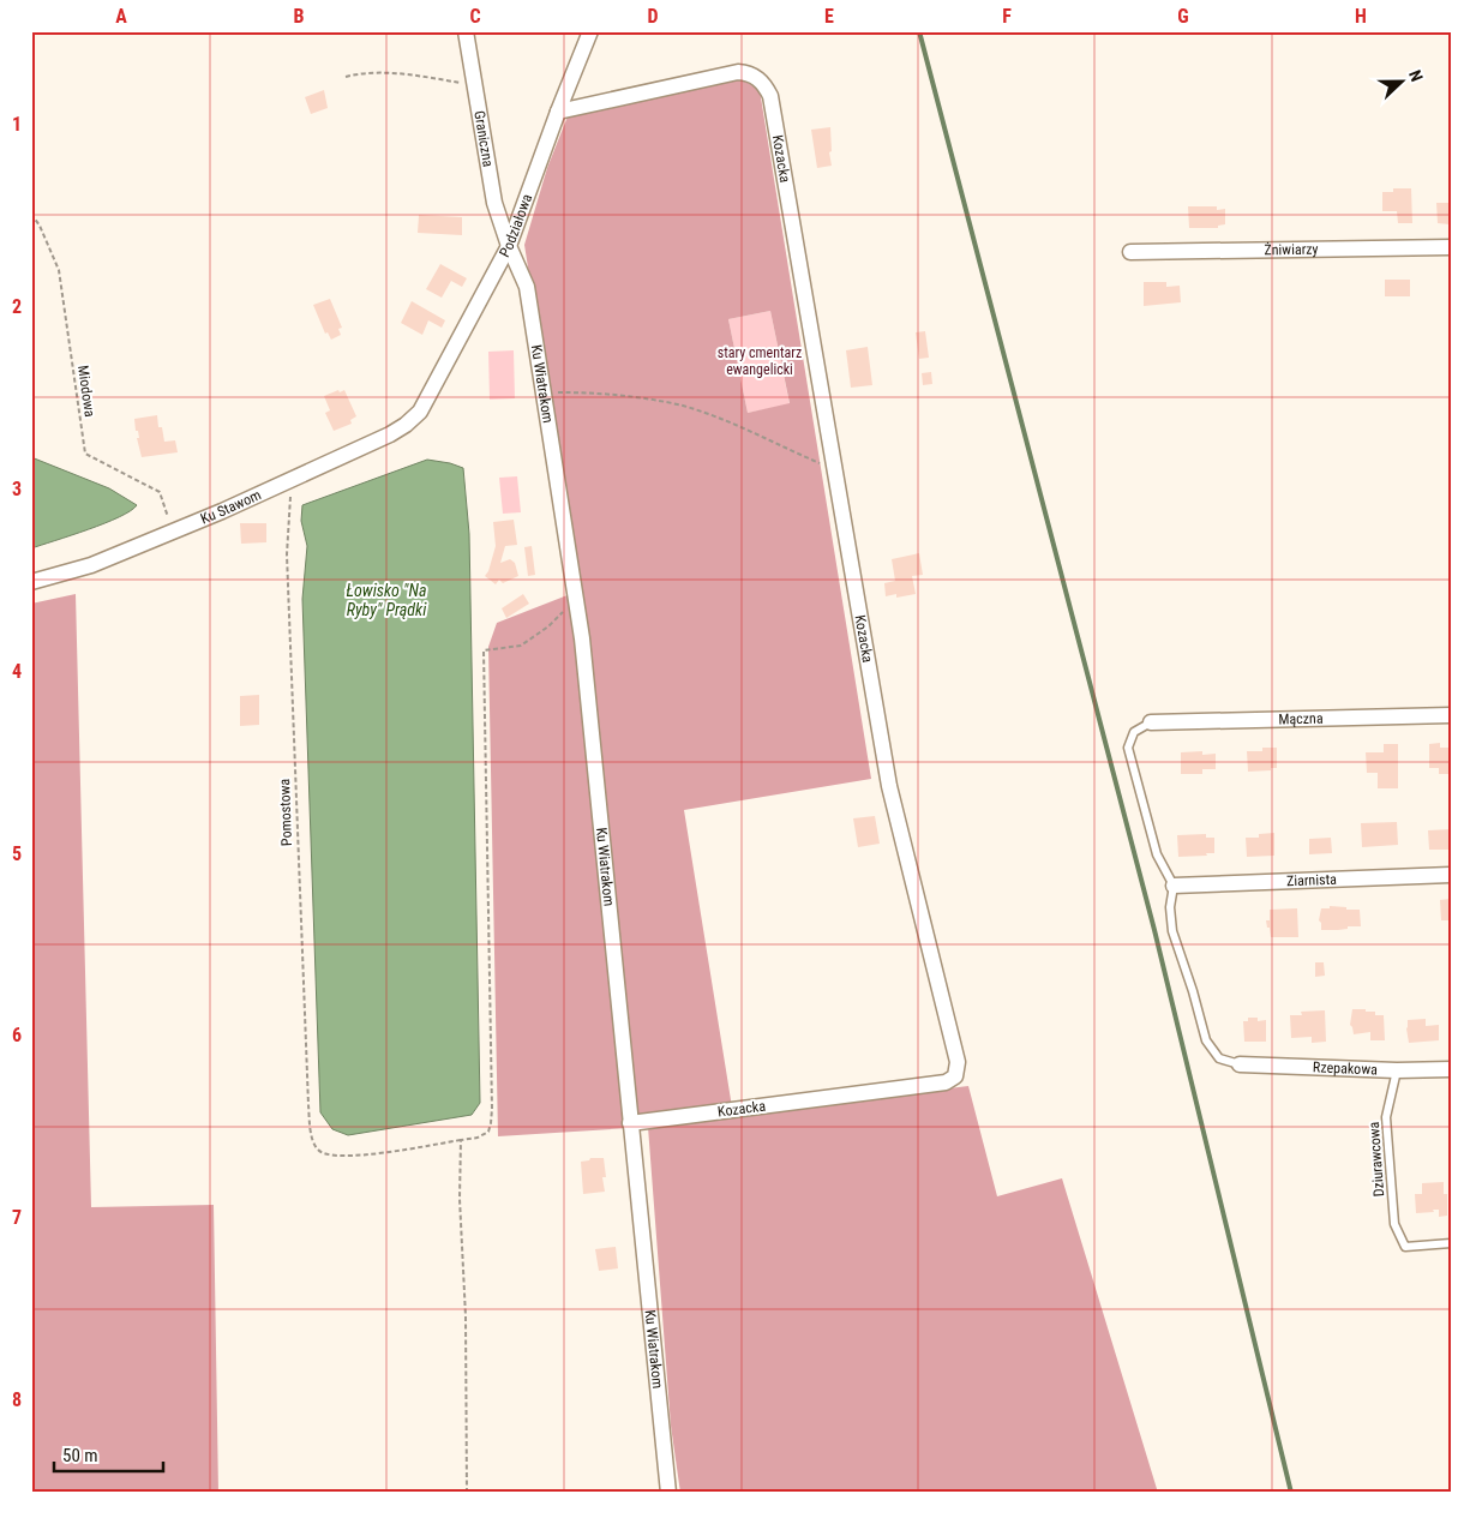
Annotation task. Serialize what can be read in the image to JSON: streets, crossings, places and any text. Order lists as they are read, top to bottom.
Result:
{
  "streets": {
    "street": [
      "Graniczna",
      "Kozacka",
      "Podziałowa",
      "Żniwiarzy",
      "Ku Wiatrakom",
      "Ku Stawom",
      "Mączna",
      "Ziarnista",
      "Rzepakowa"
    ],
    "lane": ["Dziurawcowa"],
    "path": ["Miodowa", "Pomostowa"]
  },
  "crossings": [
    ["Graniczna", "Podziałowa"],
    ["Graniczna", "Ku Wiatrakom"],
    ["Kozacka", "Podziałowa"],
    ["Kozacka", "Ku Wiatrakom"],
    ["Podziałowa", "Ku Wiatrakom"],
    ["Podziałowa", "Ku Stawom"],
    ["Miodowa", "Ku Stawom"],
    ["Ku Stawom", "Pomostowa"],
    ["Rzepakowa", "Dziurawcowa"]
  ],
  "water": ["Łowisko \"Na Ryby\" Prądki"],
  "parks": ["stary cmentarz ewangelicki"],
  "scale_bar": "50 m",
  "north": "right",
  "grid": {
    "columns": [
      "A",
      "B",
      "C",
      "D",
      "E",
      "F",
      "G",
      "H"
    ],
    "rows": [
      "1",
      "2",
      "3",
      "4",
      "5",
      "6",
      "7",
      "8"
    ]
  }
}
